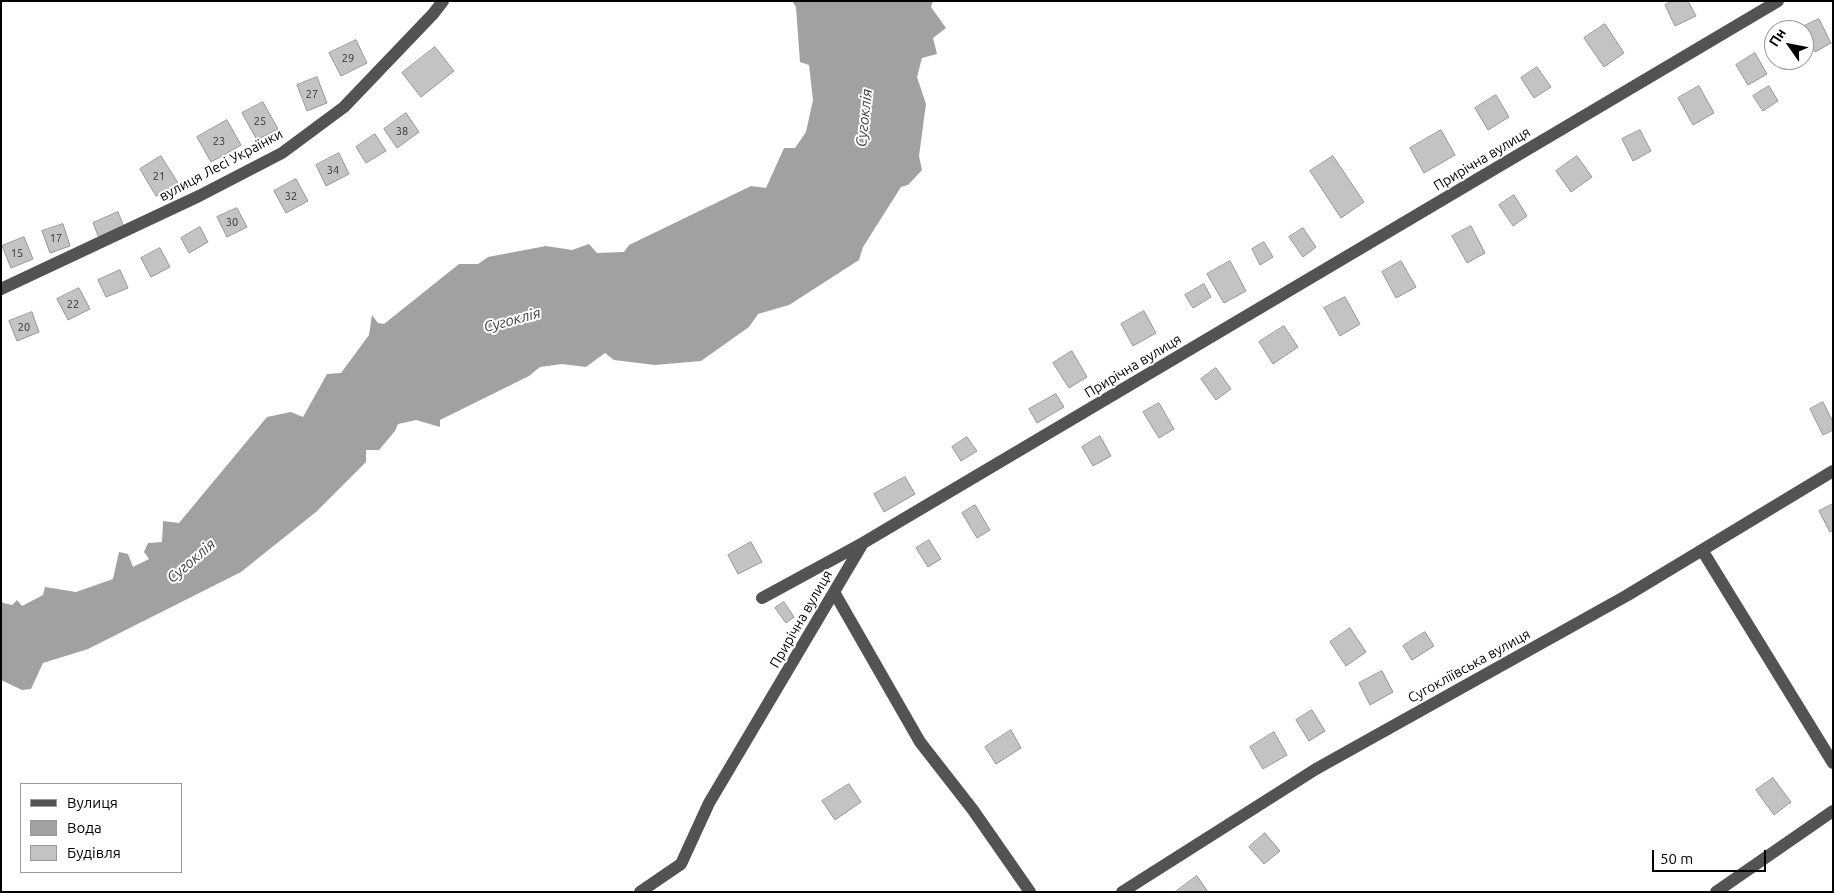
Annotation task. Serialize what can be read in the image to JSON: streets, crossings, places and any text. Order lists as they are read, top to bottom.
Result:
{
  "streets": {
    "street": ["Прирічна вулиця", "вулиця Лесі Українки", "Сугокліївська вулиця"]
  },
  "water": ["Сугоклія"],
  "house_numbers": [
    "29",
    "27",
    "25",
    "38",
    "23",
    "34",
    "21",
    "32",
    "30",
    "17",
    "15",
    "22",
    "20"
  ],
  "legend": ["Вулиця", "Вода", "Будівля"],
  "scale_bar": "50 m",
  "north": "top left"
}
